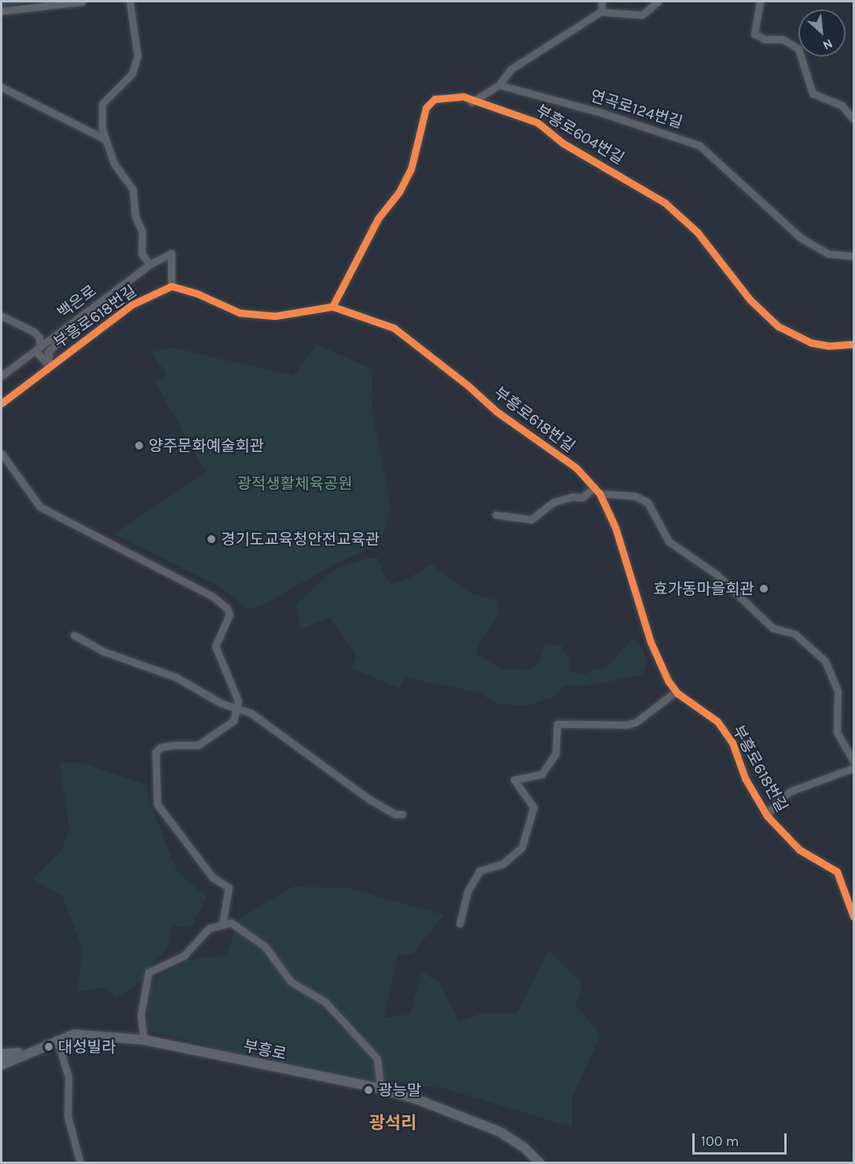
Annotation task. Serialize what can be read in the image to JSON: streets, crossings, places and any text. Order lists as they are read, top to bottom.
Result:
{
  "streets": {
    "main road": ["부흥로"],
    "street": [
      "연곡로124번길",
      "부흥로604번길",
      "백은로",
      "부흥로618번길"
    ]
  },
  "crossings": [
    ["부흥로604번길", "부흥로618번길"],
    ["백은로", "부흥로618번길"]
  ],
  "districts": ["광석리"],
  "parks": ["광적생활체육공원"],
  "places": [
    "양주문화예술회관",
    "경기도교육청안전교육관",
    "효가동마을회관",
    "대성빌라",
    "광능말"
  ],
  "scale_bar": "100 m",
  "north": "bottom right"
}
